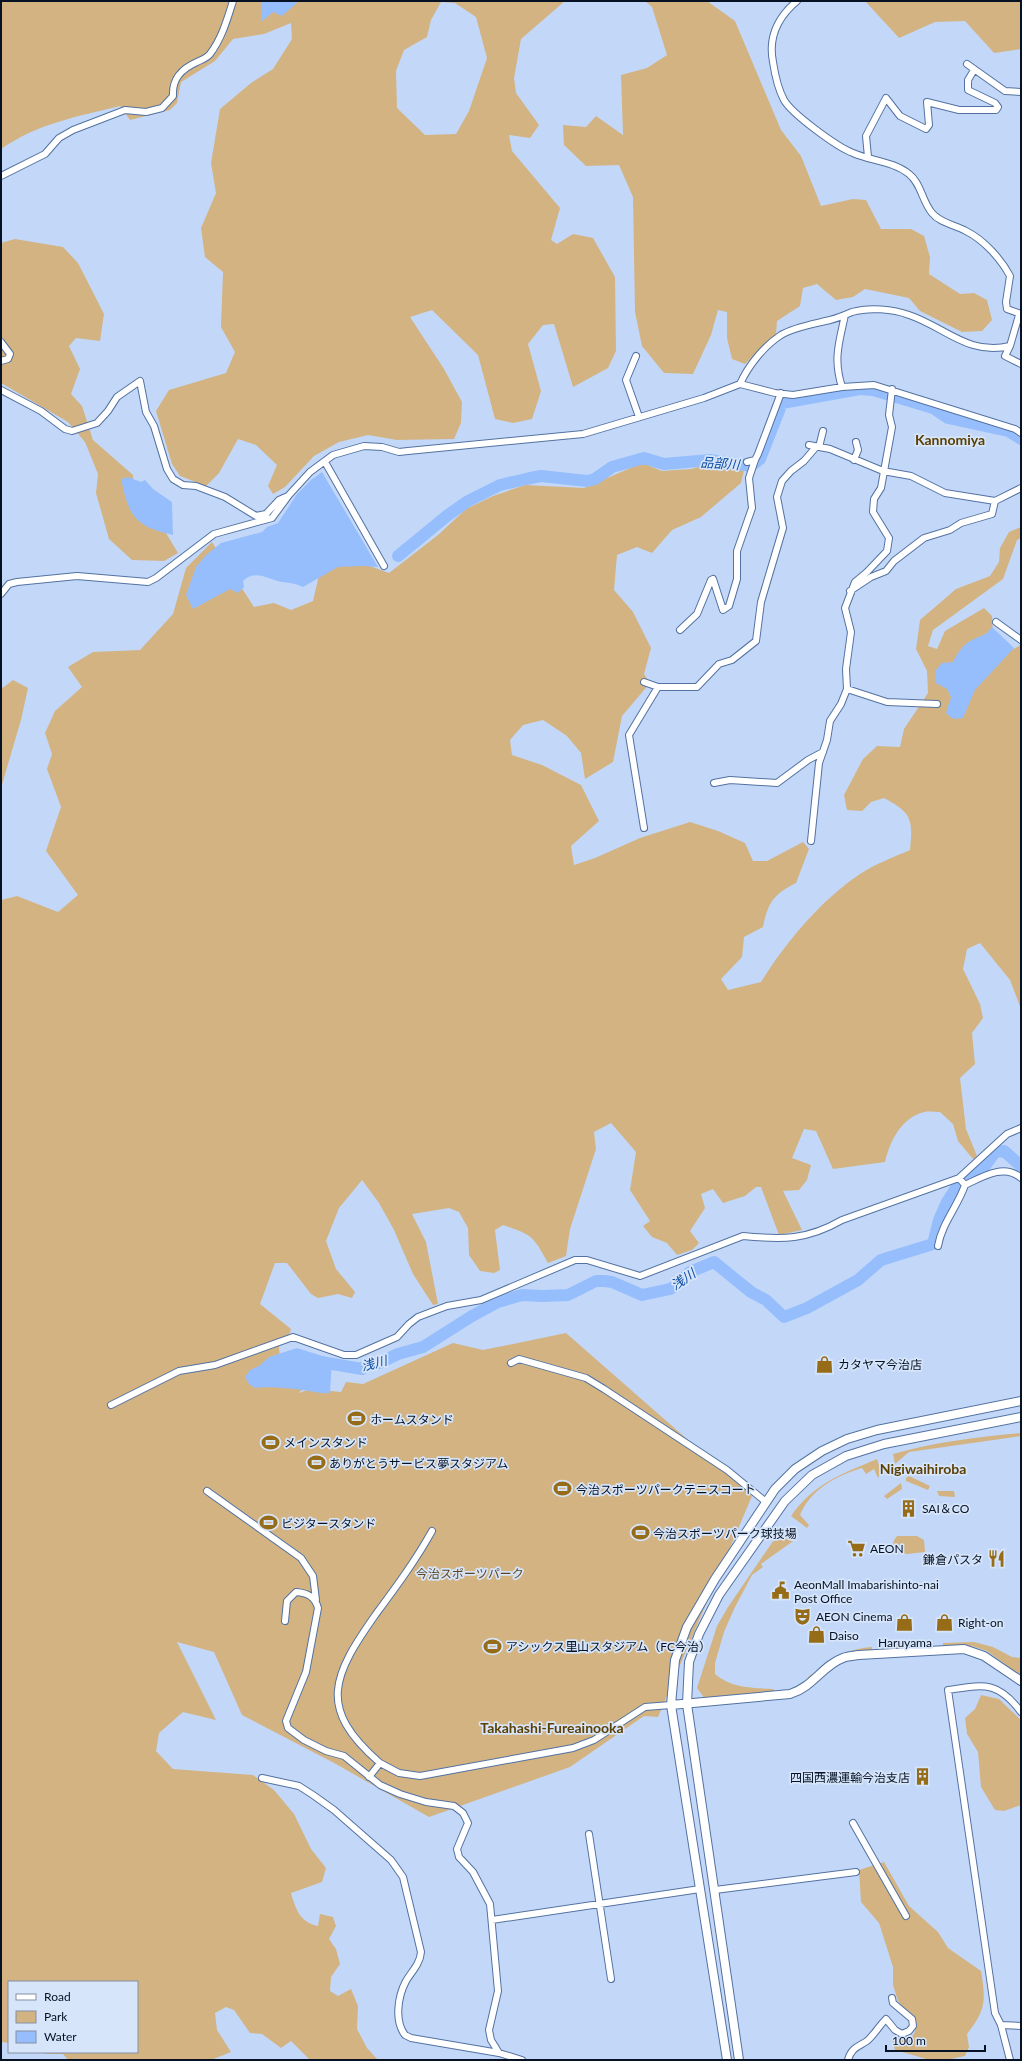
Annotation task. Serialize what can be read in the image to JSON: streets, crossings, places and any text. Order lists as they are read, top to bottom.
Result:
{
  "districts": ["Kannomiya", "Nigiwaihiroba", "Takahashi-Fureainooka"],
  "water": ["品部川", "浅川"],
  "parks": ["今治スポーツパーク"],
  "places": {
    "shop": [
      "カタヤマ今治店",
      "Right-on",
      "Haruyama",
      "Daiso"
    ],
    "sports": [
      "ホームスタンド",
      "メインスタンド",
      "ありがとうサービス夢スタジアム",
      "今治スポーツパークテニスコート",
      "ビジタースタンド",
      "今治スポーツパーク球技場",
      "アシックス里山スタジアム（FC今治）"
    ],
    "building": ["SAI＆CO", "四国西濃運輸今治支店"],
    "supermarket": ["AEON"],
    "restaurant": ["鎌倉パスタ"],
    "public building": ["AeonMall Imabarishinto-nai Post Office"],
    "theatre": ["AEON Cinema"]
  },
  "legend": ["Road", "Park", "Water"],
  "scale_bar": "100 m"
}
